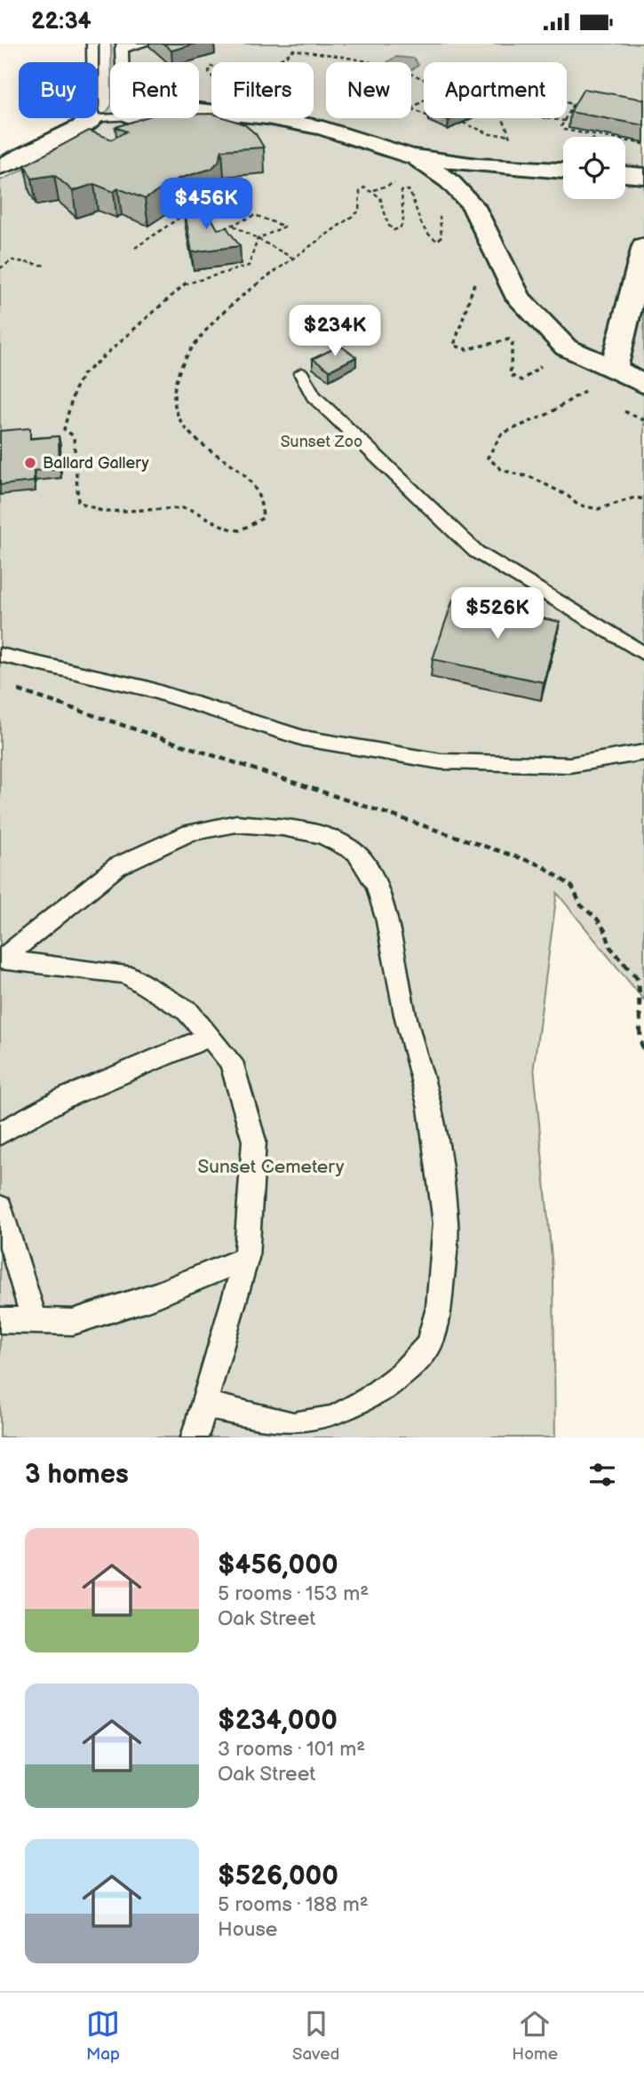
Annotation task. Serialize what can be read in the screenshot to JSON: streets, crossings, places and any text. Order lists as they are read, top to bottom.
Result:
{
  "parks": ["Sunset Zoo", "Sunset Cemetery"],
  "places": ["Ballard Gallery"],
  "page": {
    "status": "22:34",
    "chip": [
      "Buy",
      "Rent",
      "Filters",
      "New",
      "Apartment"
    ],
    "price": ["$456K", "$234K", "$526K"],
    "heading": "3 homes",
    "list": [
      {
        "name": "$456,000",
        "note": "5 rooms · 153 m² · Oak Street"
      },
      {
        "name": "$234,000",
        "note": "3 rooms · 101 m² · Oak Street"
      },
      {
        "name": "$526,000",
        "note": "5 rooms · 188 m² · House"
      }
    ],
    "tabs": ["Map", "Saved", "Home"]
  }
}
